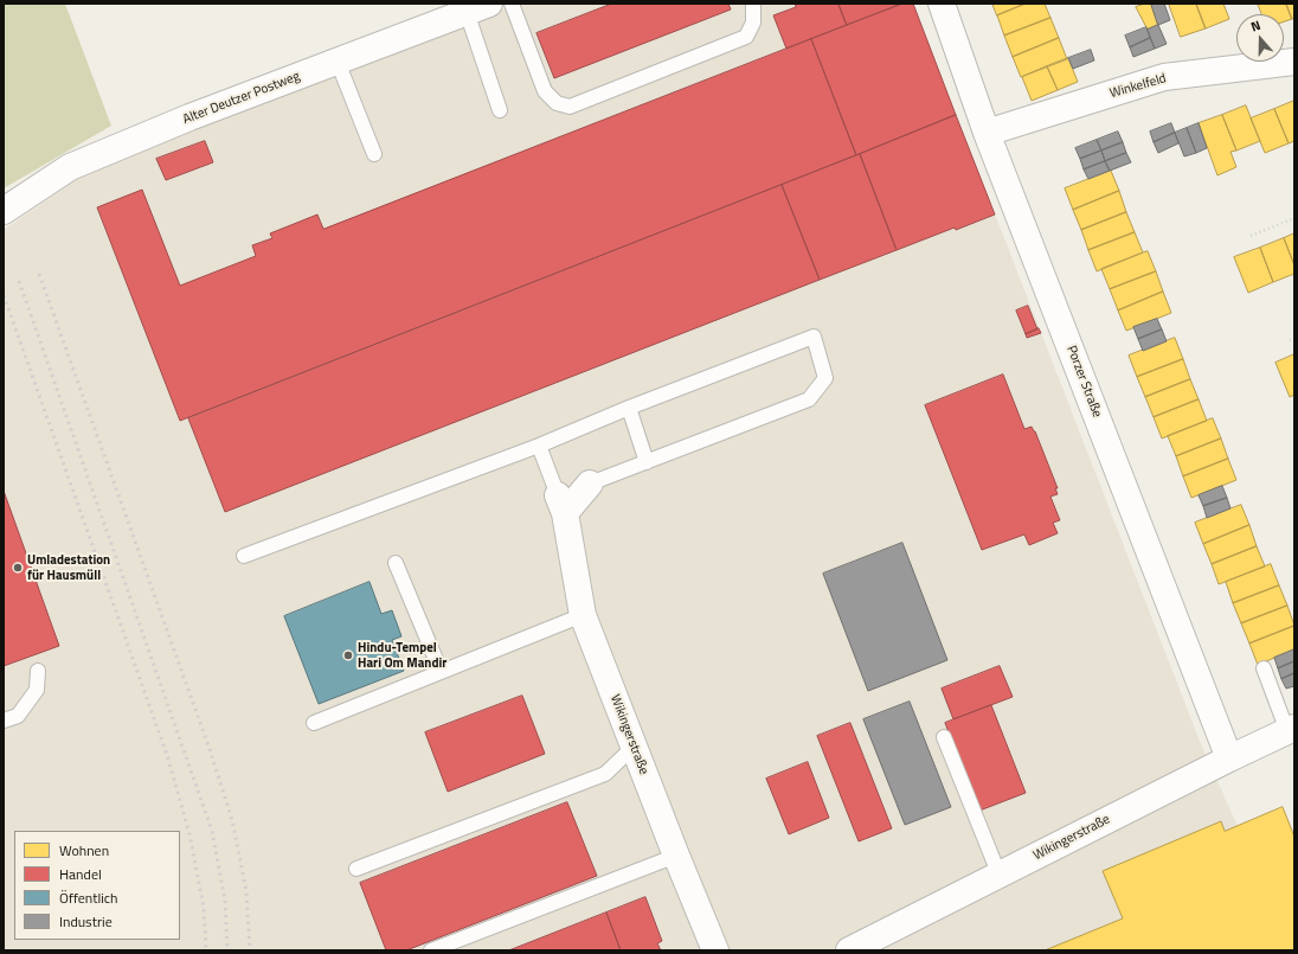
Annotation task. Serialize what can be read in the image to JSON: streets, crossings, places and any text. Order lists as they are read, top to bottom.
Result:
{
  "streets": {
    "street": [
      "Winkelfeld",
      "Alter Deutzer Postweg",
      "Porzer Straße",
      "Wikingerstraße"
    ]
  },
  "crossings": [
    ["Winkelfeld", "Porzer Straße"],
    ["Porzer Straße", "Wikingerstraße"]
  ],
  "places": ["Umladestation für Hausmüll", "Hindu-Tempel Hari Om Mandir"],
  "legend": [
    "Wohnen",
    "Handel",
    "Öffentlich",
    "Industrie"
  ],
  "north": "top"
}
